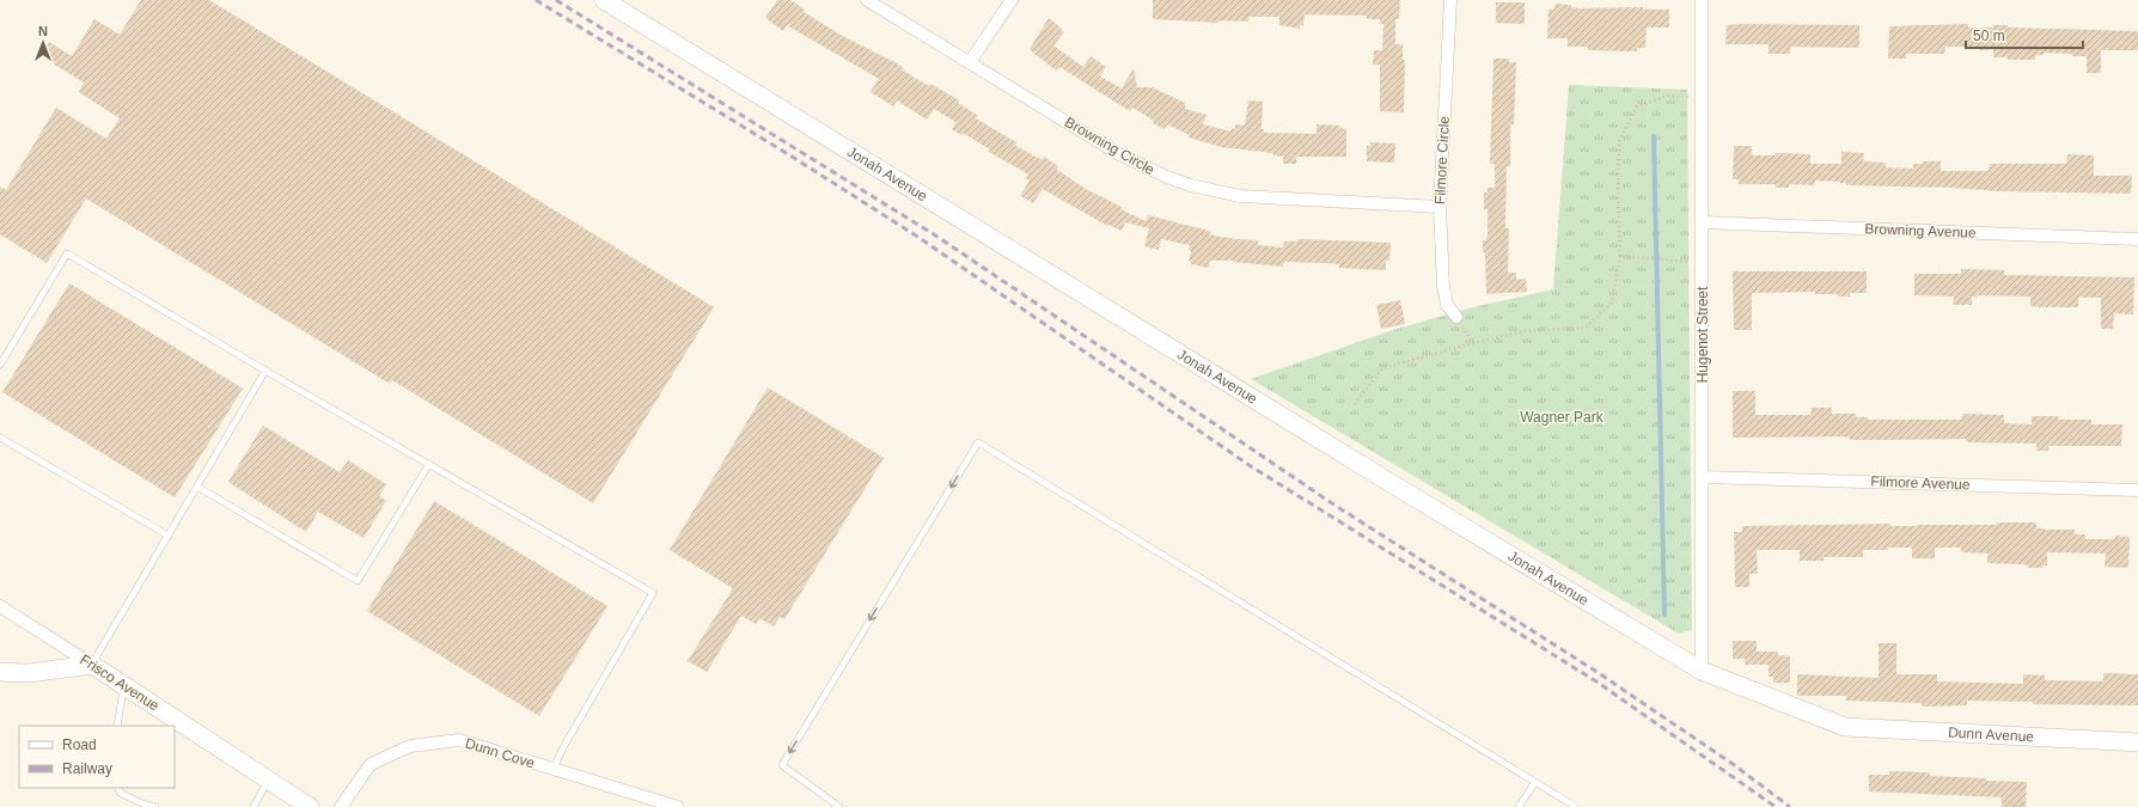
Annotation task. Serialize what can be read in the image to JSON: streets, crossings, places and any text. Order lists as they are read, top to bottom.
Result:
{
  "streets": {
    "street": [
      "Browning Circle",
      "Filmore Circle",
      "Jonah Avenue",
      "Browning Avenue",
      "Hugenot Street",
      "Filmore Avenue",
      "Frisco Avenue",
      "Dunn Avenue",
      "Dunn Cove"
    ]
  },
  "crossings": [
    ["Browning Circle", "Filmore Circle"],
    ["Jonah Avenue", "Hugenot Street"],
    ["Jonah Avenue", "Dunn Avenue"],
    ["Browning Avenue", "Hugenot Street"],
    ["Hugenot Street", "Filmore Avenue"]
  ],
  "parks": ["Wagner Park"],
  "legend": ["Road", "Railway"],
  "scale_bar": "50 m",
  "north": "top"
}
